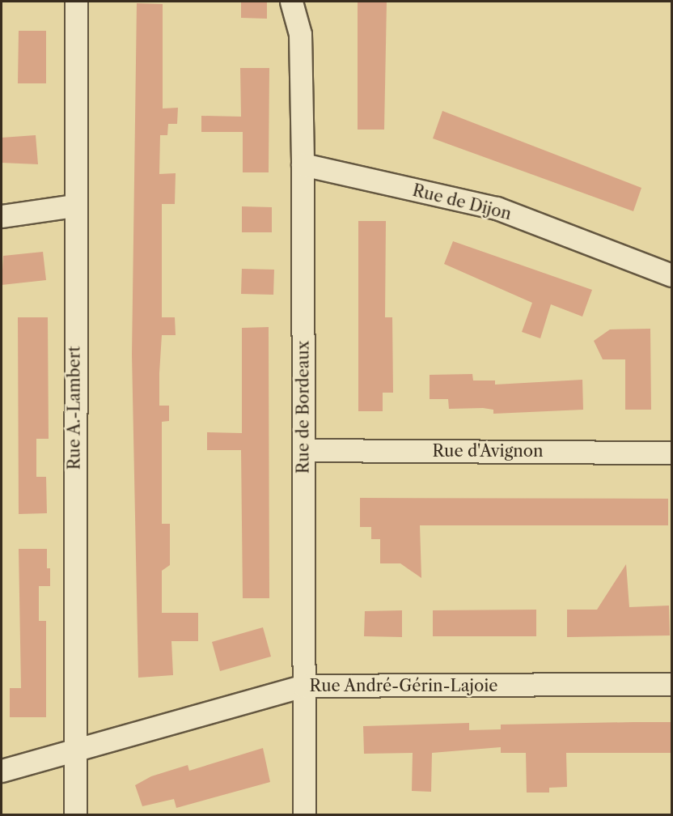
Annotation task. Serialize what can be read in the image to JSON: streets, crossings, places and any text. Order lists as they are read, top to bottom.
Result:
{
  "streets": {
    "street": [
      "Rue de Dijon",
      "Rue de Bordeaux",
      "Rue A.-Lambert",
      "Rue d'Avignon",
      "Rue André-Gérin-Lajoie"
    ]
  },
  "crossings": [
    ["Rue de Dijon", "Rue de Bordeaux"],
    ["Rue de Bordeaux", "Rue d'Avignon"],
    ["Rue de Bordeaux", "Rue André-Gérin-Lajoie"],
    ["Rue A.-Lambert", "Rue André-Gérin-Lajoie"]
  ]
}
